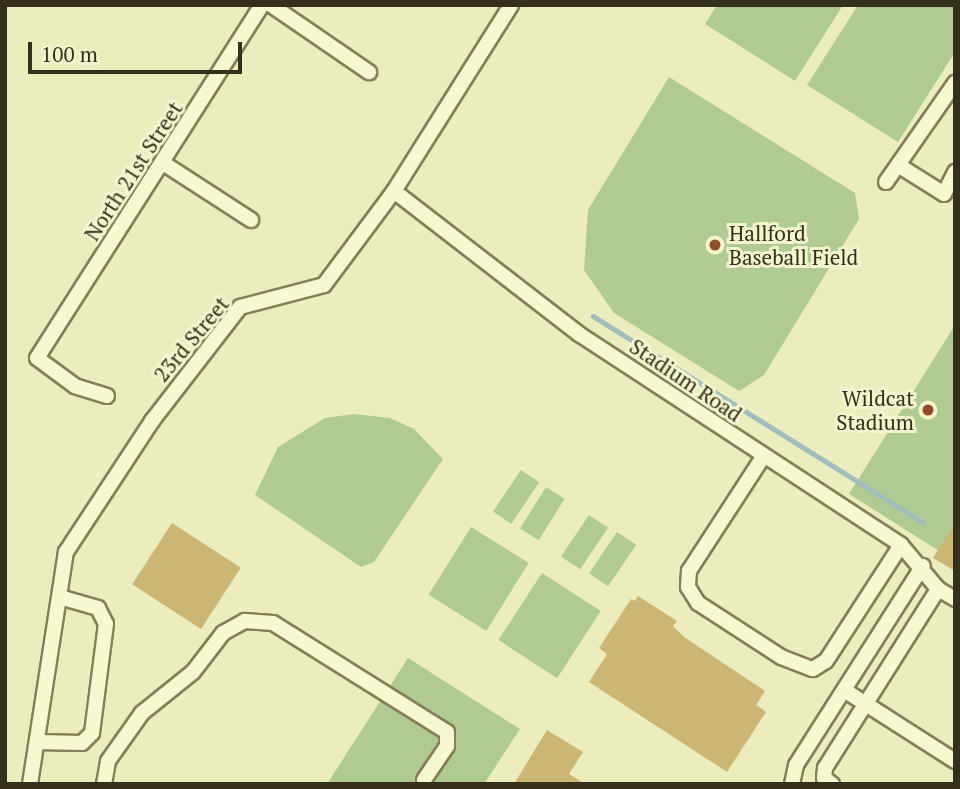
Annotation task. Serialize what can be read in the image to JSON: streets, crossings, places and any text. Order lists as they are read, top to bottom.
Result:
{
  "streets": {
    "street": ["North 21st Street", "23rd Street", "Stadium Road"]
  },
  "crossings": [
    ["23rd Street", "Stadium Road"]
  ],
  "places": ["Hallford Baseball Field", "Wildcat Stadium"],
  "scale_bar": "100 m"
}
